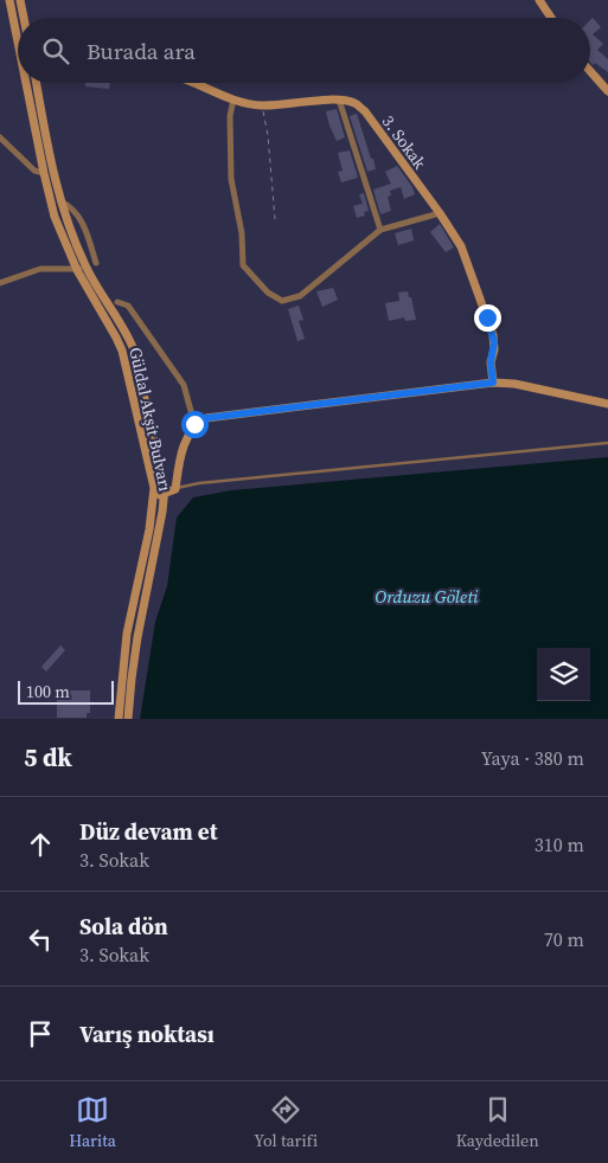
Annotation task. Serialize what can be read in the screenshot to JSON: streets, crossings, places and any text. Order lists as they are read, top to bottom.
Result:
{
  "streets": {
    "main road": ["3. Sokak", "Güldal Akşit Bulvarı"]
  },
  "water": ["Orduzu Göleti"],
  "scale_bar": "100 m",
  "page": {
    "search": "Burada ara",
    "scale": "100 m",
    "heading": ["5 dk", "Yaya · 380 m"],
    "list": [
      ["Düz devam et", "3. Sokak", "310 m"],
      ["Sola dön", "3. Sokak", "70 m"],
      "Varış noktası"
    ],
    "nav": ["Harita", "Yol tarifi", "Kaydedilen"]
  }
}
